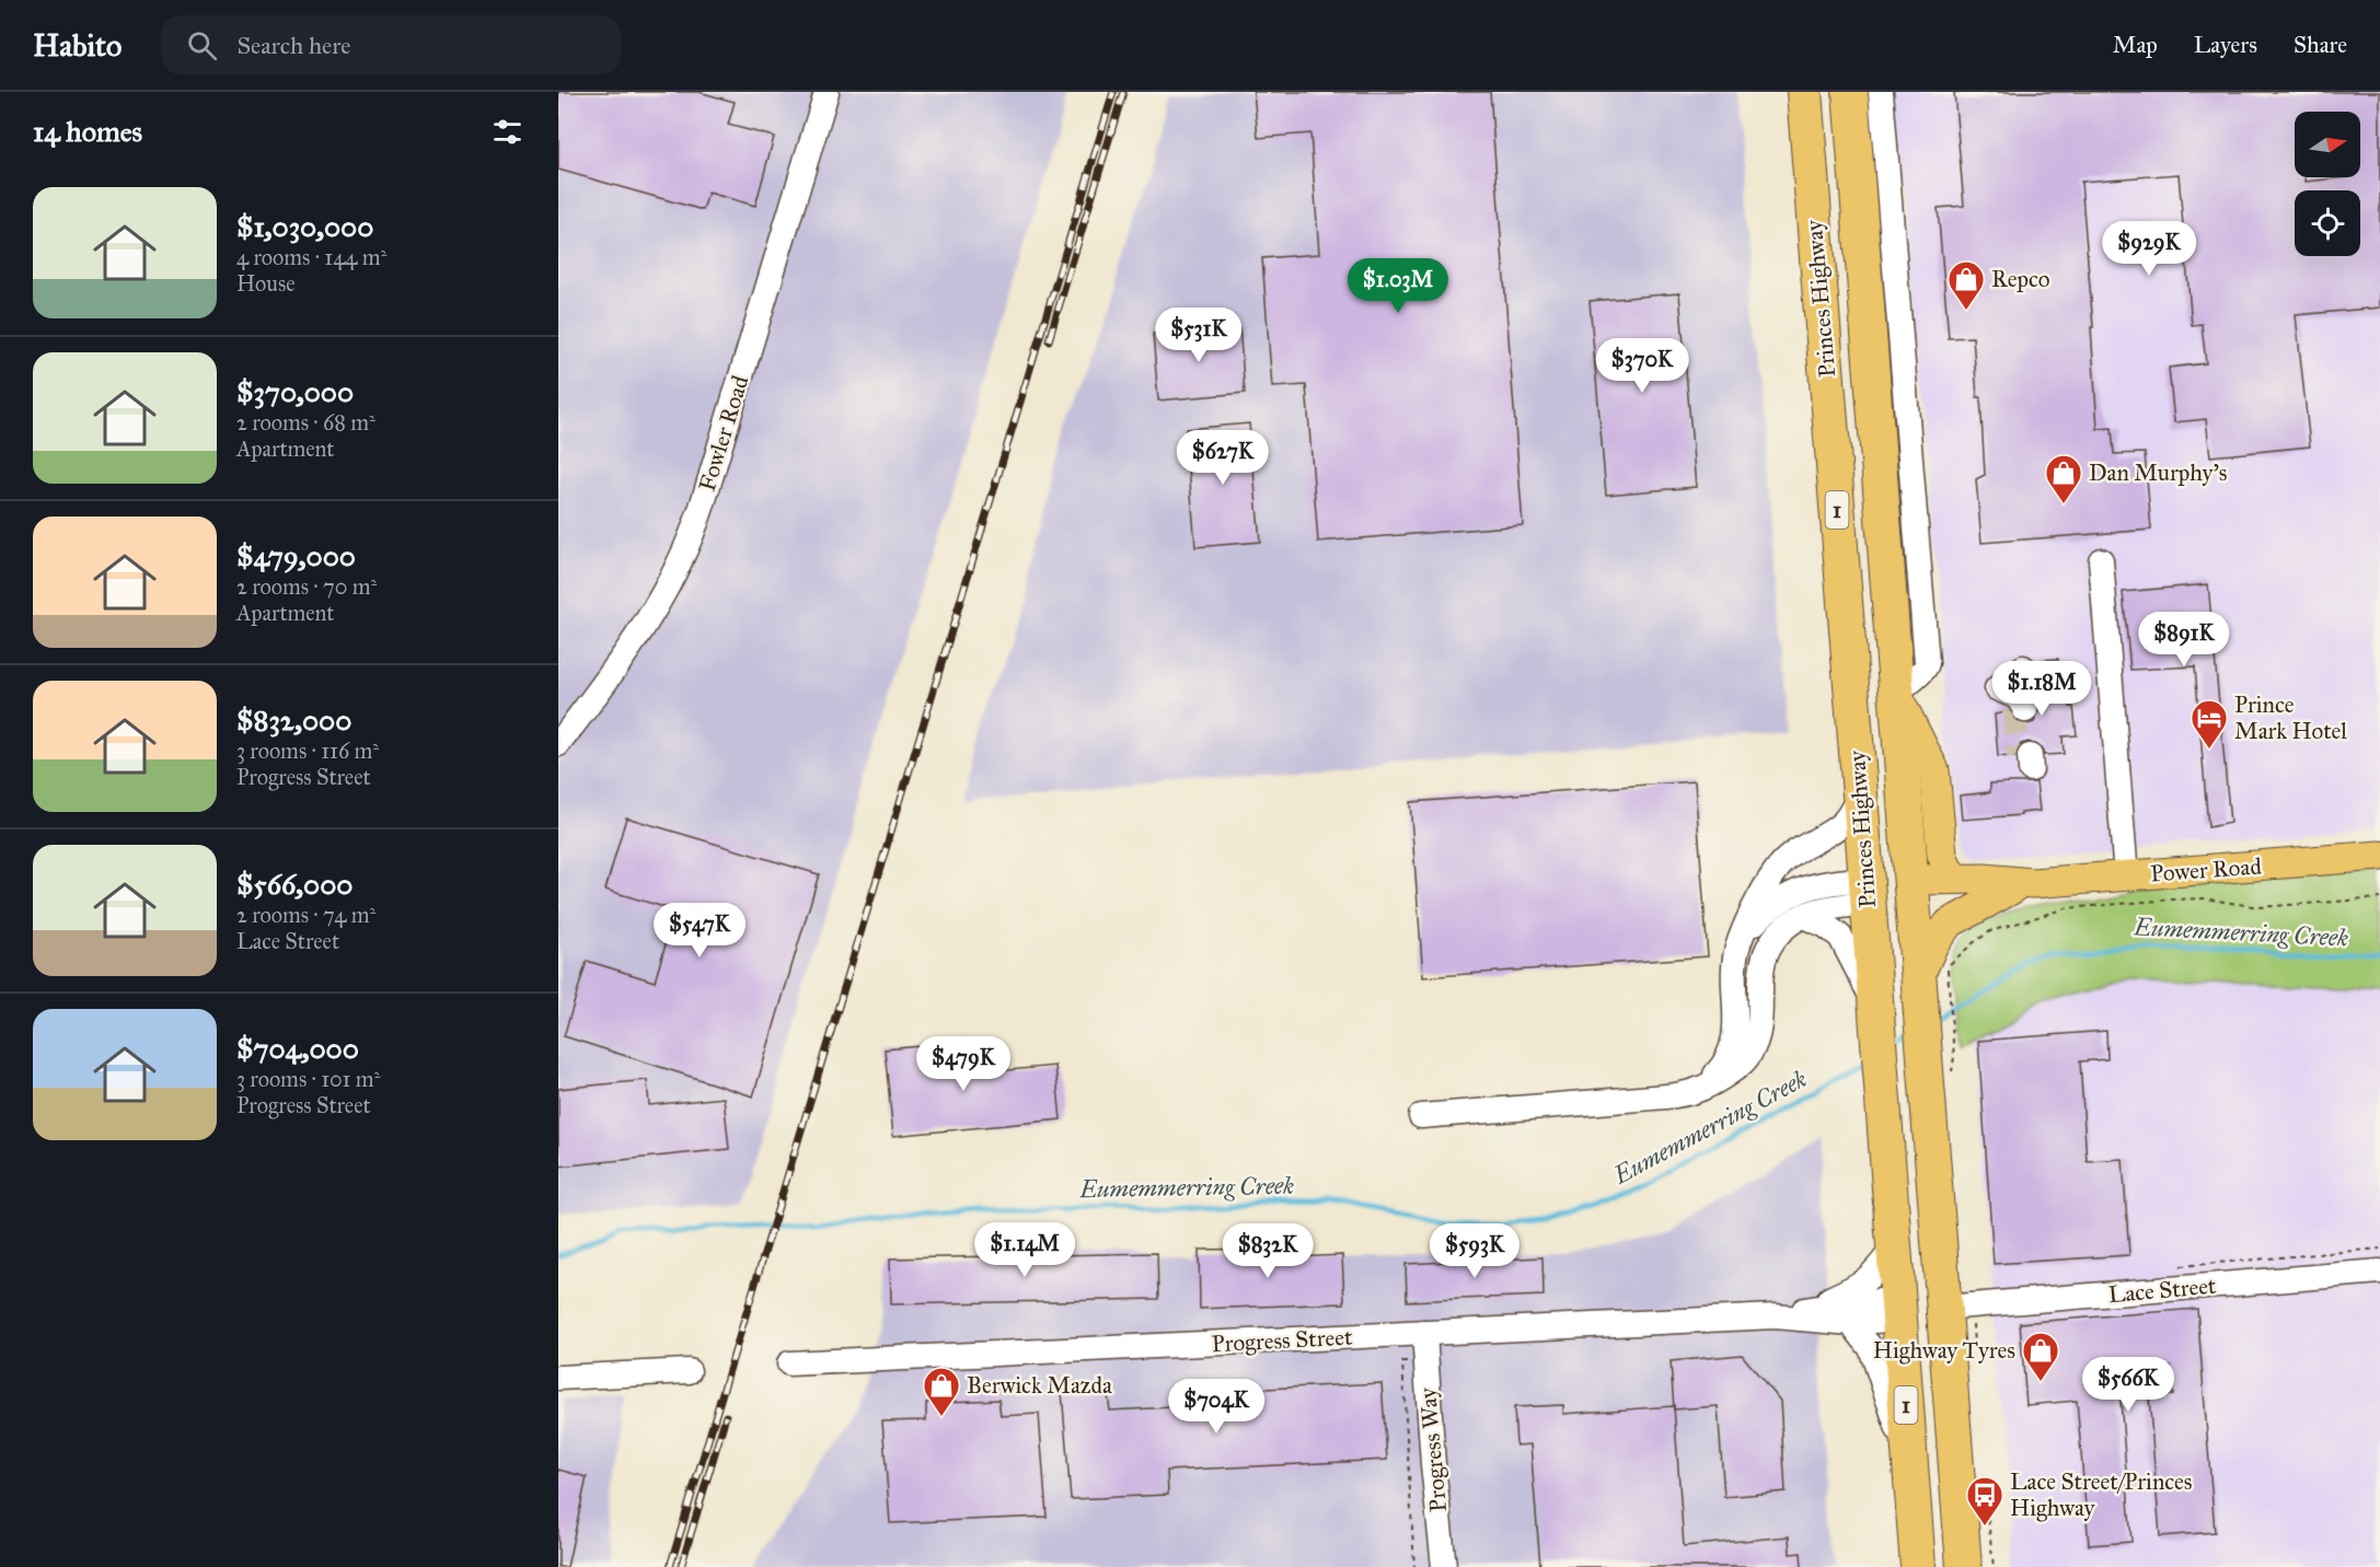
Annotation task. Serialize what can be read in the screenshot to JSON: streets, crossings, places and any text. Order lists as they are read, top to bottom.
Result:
{
  "streets": {
    "highway": ["Princes Highway", "1"],
    "main road": ["Power Road"],
    "street": [
      "Fowler Road",
      "Lace Street",
      "Progress Street",
      "Progress Way"
    ]
  },
  "crossings": [
    ["Princes Highway", "Power Road"],
    ["Princes Highway", "Lace Street"],
    ["Princes Highway", "Progress Street"],
    ["Progress Street", "Progress Way"]
  ],
  "water": ["Eumemmerring Creek"],
  "places": {
    "shop": [
      "Repco",
      "Dan Murphy's",
      "Highway Tyres",
      "Berwick Mazda"
    ],
    "hotel": ["Prince Mark Hotel"],
    "bus stop": ["Lace Street/Princes Highway"]
  },
  "north": "right",
  "page": {
    "header": "Habito",
    "search": "Search here",
    "nav": ["Map", "Layers", "Share"],
    "heading": "14 homes",
    "list": [
      {
        "name": "$1,030,000",
        "note": "4 rooms · 144 m² · House"
      },
      {
        "name": "$370,000",
        "note": "2 rooms · 68 m² · Apartment"
      },
      {
        "name": "$479,000",
        "note": "2 rooms · 70 m² · Apartment"
      },
      {
        "name": "$832,000",
        "note": "3 rooms · 116 m² · Progress Street"
      },
      {
        "name": "$566,000",
        "note": "2 rooms · 74 m² · Lace Street"
      },
      {
        "name": "$704,000",
        "note": "3 rooms · 101 m² · Progress Street"
      }
    ],
    "price": [
      "$929K",
      "$1.03M",
      "$531K",
      "$370K",
      "$627K",
      "$891K",
      "$1.18M",
      "$547K",
      "$479K",
      "$1.14M",
      "$832K",
      "$593K",
      "$566K",
      "$704K"
    ]
  }
}
